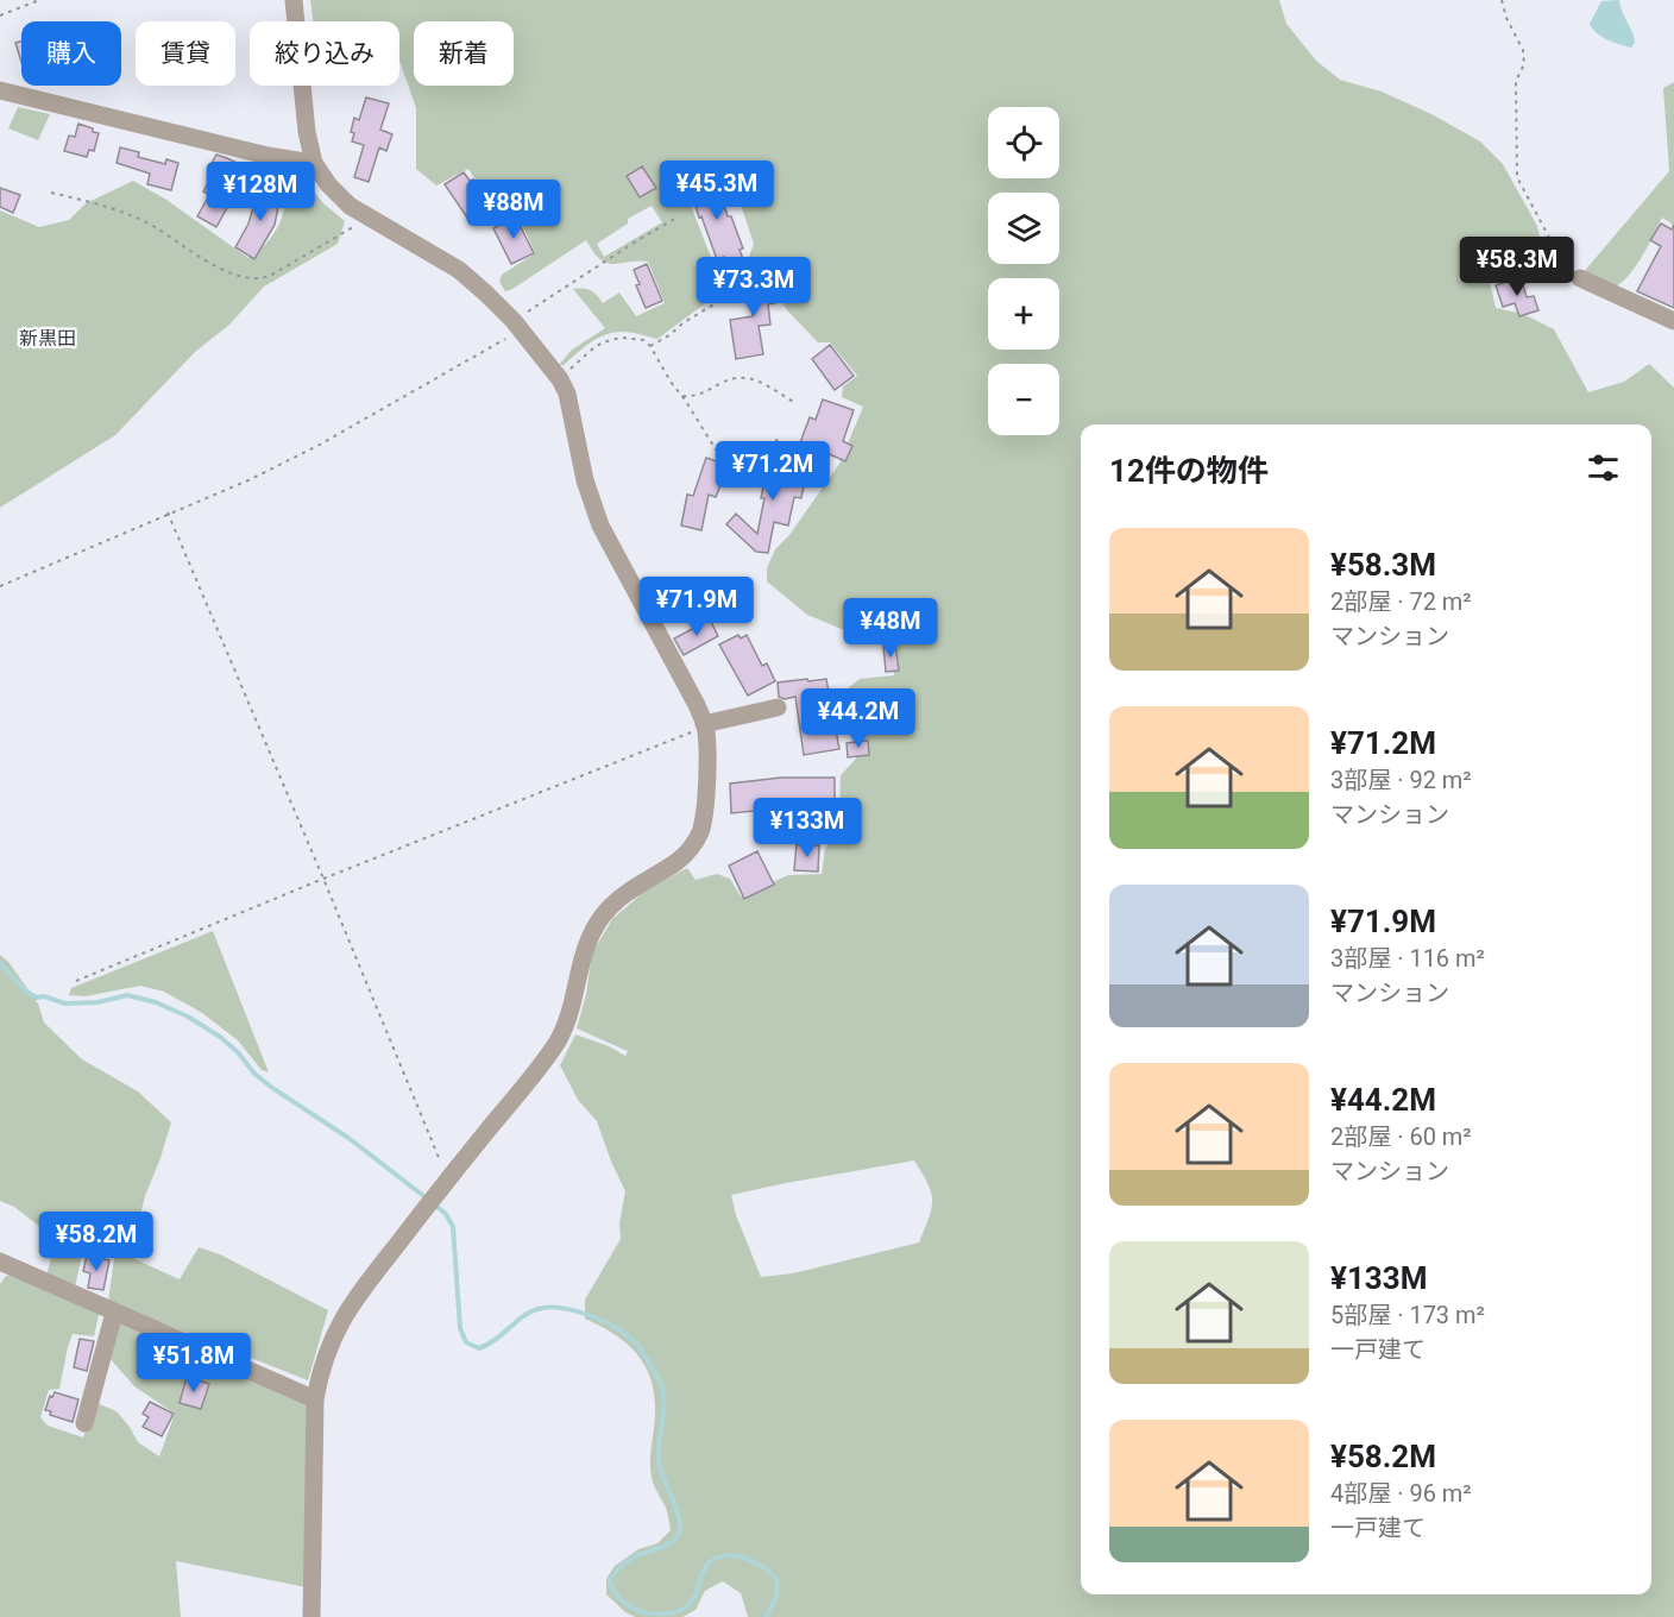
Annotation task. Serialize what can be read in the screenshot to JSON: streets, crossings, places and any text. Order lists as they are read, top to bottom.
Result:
{
  "districts": ["新黒田"],
  "page": {
    "chip": [
      "購入",
      "賃貸",
      "絞り込み",
      "新着"
    ],
    "map_buttons": ["+", "−"],
    "price": [
      "¥45.3M",
      "¥128M",
      "¥88M",
      "¥58.3M",
      "¥73.3M",
      "¥71.2M",
      "¥71.9M",
      "¥48M",
      "¥44.2M",
      "¥133M",
      "¥58.2M",
      "¥51.8M"
    ],
    "heading": "12件の物件",
    "list": [
      {
        "name": "¥58.3M",
        "note": "2部屋 · 72 m² · マンション"
      },
      {
        "name": "¥71.2M",
        "note": "3部屋 · 92 m² · マンション"
      },
      {
        "name": "¥71.9M",
        "note": "3部屋 · 116 m² · マンション"
      },
      {
        "name": "¥44.2M",
        "note": "2部屋 · 60 m² · マンション"
      },
      {
        "name": "¥133M",
        "note": "5部屋 · 173 m² · 一戸建て"
      },
      {
        "name": "¥58.2M",
        "note": "4部屋 · 96 m² · 一戸建て"
      }
    ]
  }
}
